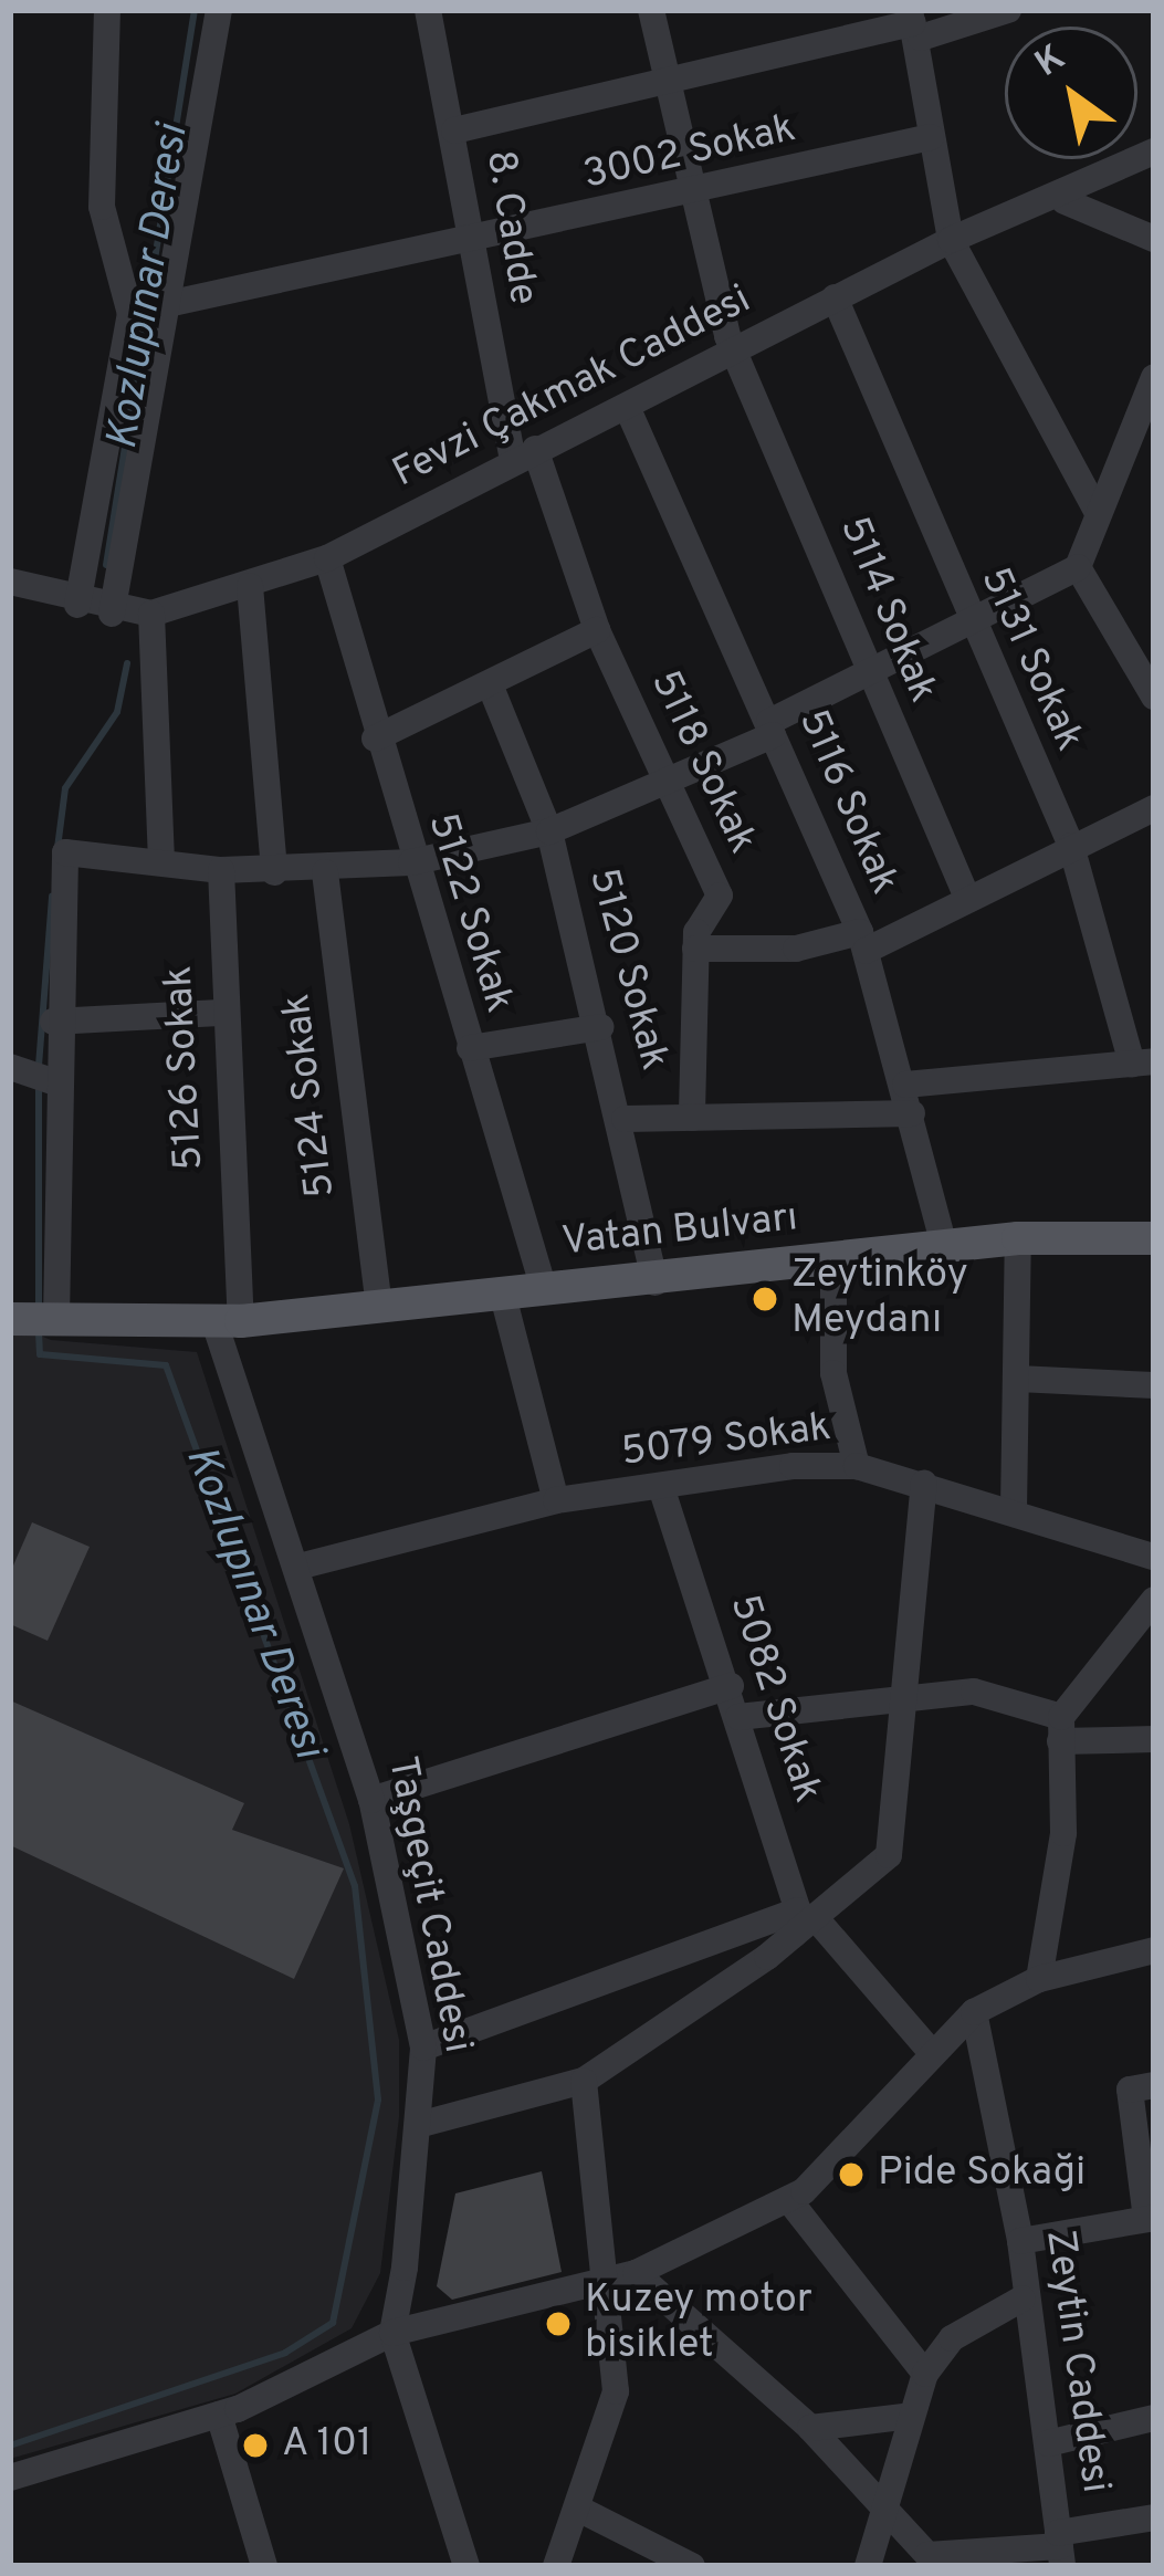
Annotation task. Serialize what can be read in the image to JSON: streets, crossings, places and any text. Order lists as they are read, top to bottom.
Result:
{
  "streets": {
    "main road": ["Vatan Bulvarı"],
    "street": [
      "3002 Sokak",
      "8. Cadde",
      "Fevzi Çakmak Caddesi",
      "5114 Sokak",
      "5131 Sokak",
      "5118 Sokak",
      "5116 Sokak",
      "5122 Sokak",
      "5120 Sokak",
      "5126 Sokak",
      "5124 Sokak",
      "5079 Sokak",
      "5082 Sokak",
      "Taşgeçit Caddesi",
      "Zeytin Caddesi"
    ]
  },
  "crossings": [
    ["3002 Sokak", "8. Cadde"],
    ["3002 Sokak", "5114 Sokak"],
    ["8. Cadde", "Fevzi Çakmak Caddesi"],
    ["8. Cadde", "5118 Sokak"],
    ["Fevzi Çakmak Caddesi", "5114 Sokak"],
    ["Fevzi Çakmak Caddesi", "5131 Sokak"],
    ["Fevzi Çakmak Caddesi", "5118 Sokak"],
    ["Fevzi Çakmak Caddesi", "5116 Sokak"],
    ["Fevzi Çakmak Caddesi", "5122 Sokak"],
    ["5116 Sokak", "Vatan Bulvarı"],
    ["5122 Sokak", "Vatan Bulvarı"],
    ["5120 Sokak", "Vatan Bulvarı"],
    ["5126 Sokak", "Vatan Bulvarı"],
    ["5126 Sokak", "Taşgeçit Caddesi"],
    ["5124 Sokak", "Vatan Bulvarı"],
    ["Vatan Bulvarı", "Taşgeçit Caddesi"],
    ["5079 Sokak", "5082 Sokak"],
    ["5079 Sokak", "Taşgeçit Caddesi"]
  ],
  "water": ["Kozlupınar Deresi"],
  "places": [
    "Zeytinköy Meydanı",
    "Pide Sokaği",
    "Kuzey motor bisiklet",
    "A 101"
  ],
  "north": "top left"
}
